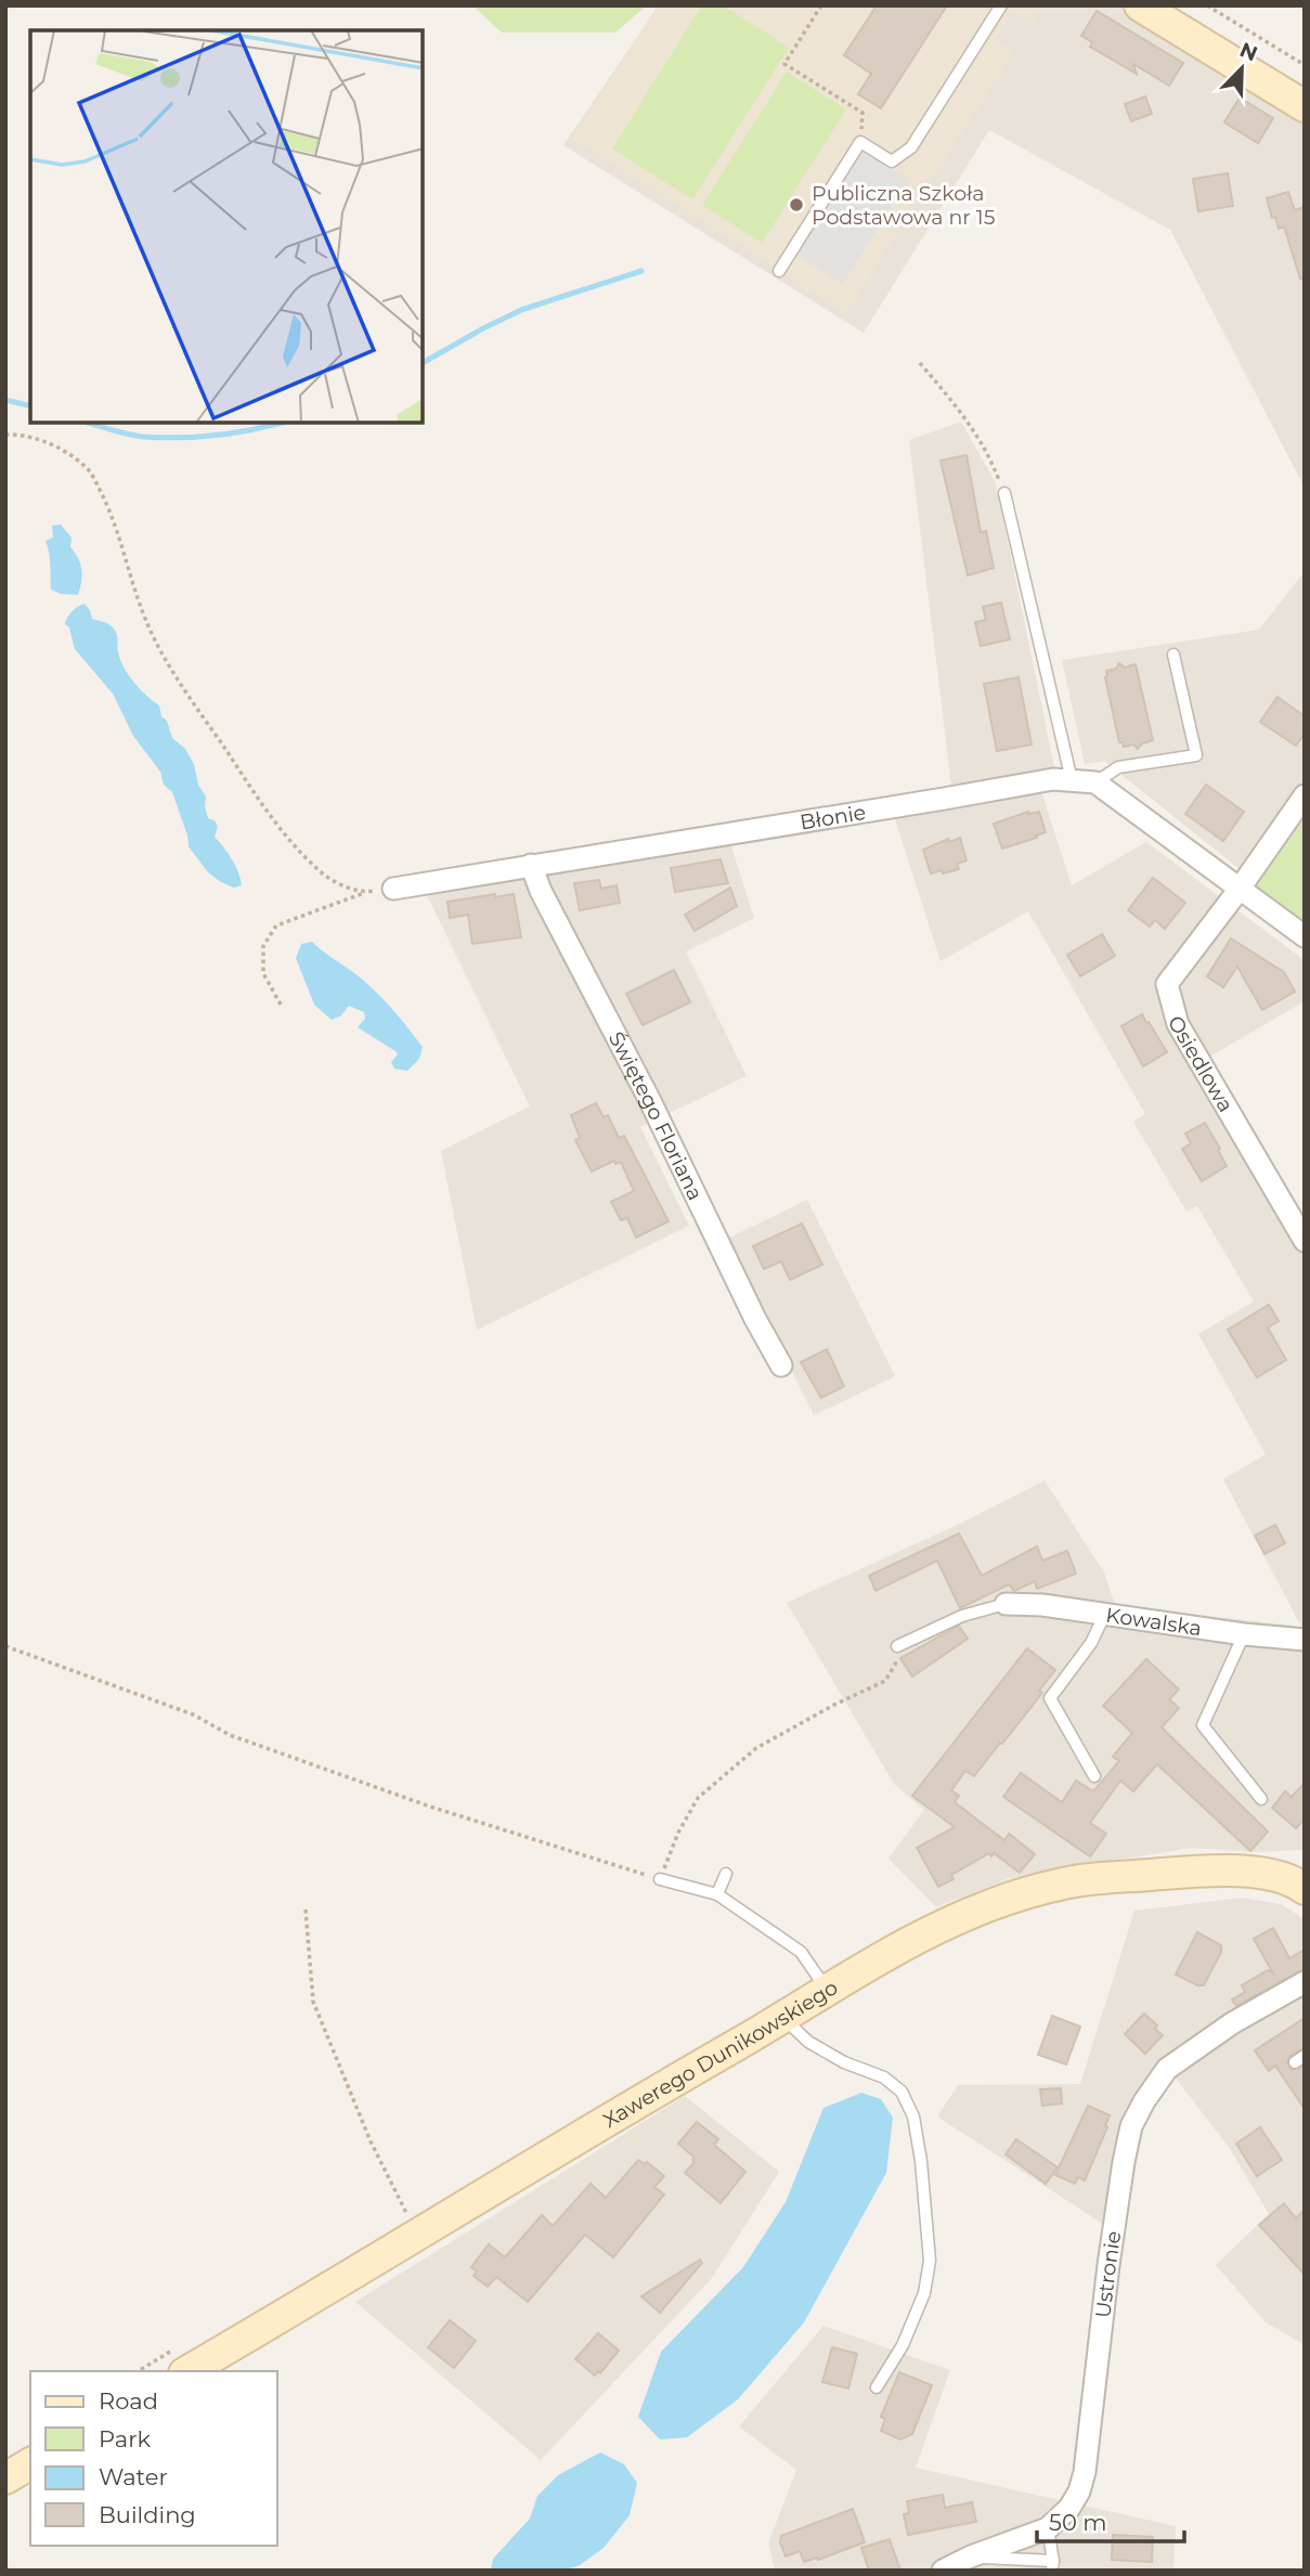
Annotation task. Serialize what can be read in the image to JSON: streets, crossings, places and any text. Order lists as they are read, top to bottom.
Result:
{
  "streets": {
    "main road": ["Xawerego Dunikowskiego"],
    "street": [
      "Błonie",
      "Osiedlowa",
      "Świętego Floriana",
      "Kowalska",
      "Ustronie"
    ]
  },
  "crossings": [
    ["Błonie", "Świętego Floriana"]
  ],
  "places": ["Publiczna Szkoła Podstawowa nr 15"],
  "legend": [
    "Road",
    "Park",
    "Water",
    "Building"
  ],
  "scale_bar": "50 m",
  "north": "top right"
}
